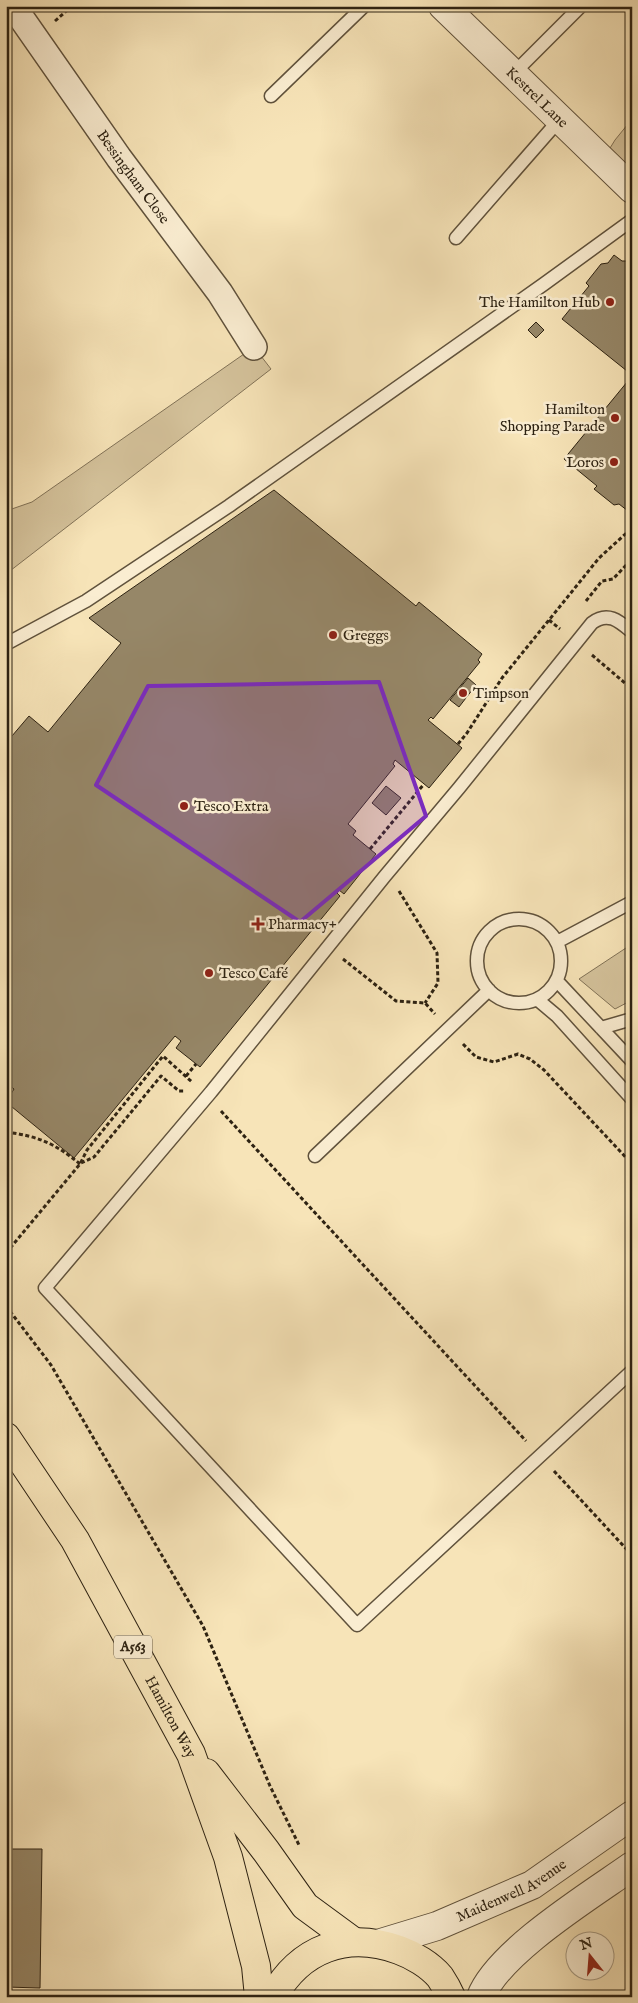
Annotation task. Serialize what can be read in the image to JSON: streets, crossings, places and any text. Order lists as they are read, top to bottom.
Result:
{
  "streets": {
    "highway": ["A563", "Hamilton Way"],
    "street": ["Kestrel Lane", "Bessingham Close", "Maidenwell Avenue"]
  },
  "places": {
    "other": [
      "The Hamilton Hub",
      "Hamilton Shopping Parade",
      "Loros",
      "Greggs",
      "Timpson",
      "Tesco Extra",
      "Tesco Café"
    ],
    "health": ["Pharmacy+"]
  },
  "north": "top"
}
